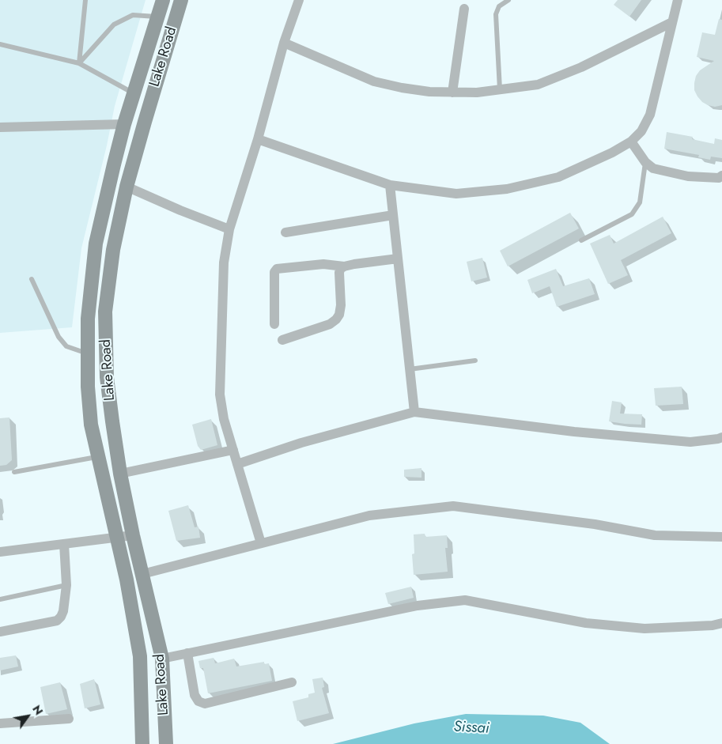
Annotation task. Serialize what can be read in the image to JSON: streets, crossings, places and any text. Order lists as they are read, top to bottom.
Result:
{
  "streets": {
    "main road": ["Lake Road"]
  },
  "water": ["Sissai"],
  "north": "top right"
}
